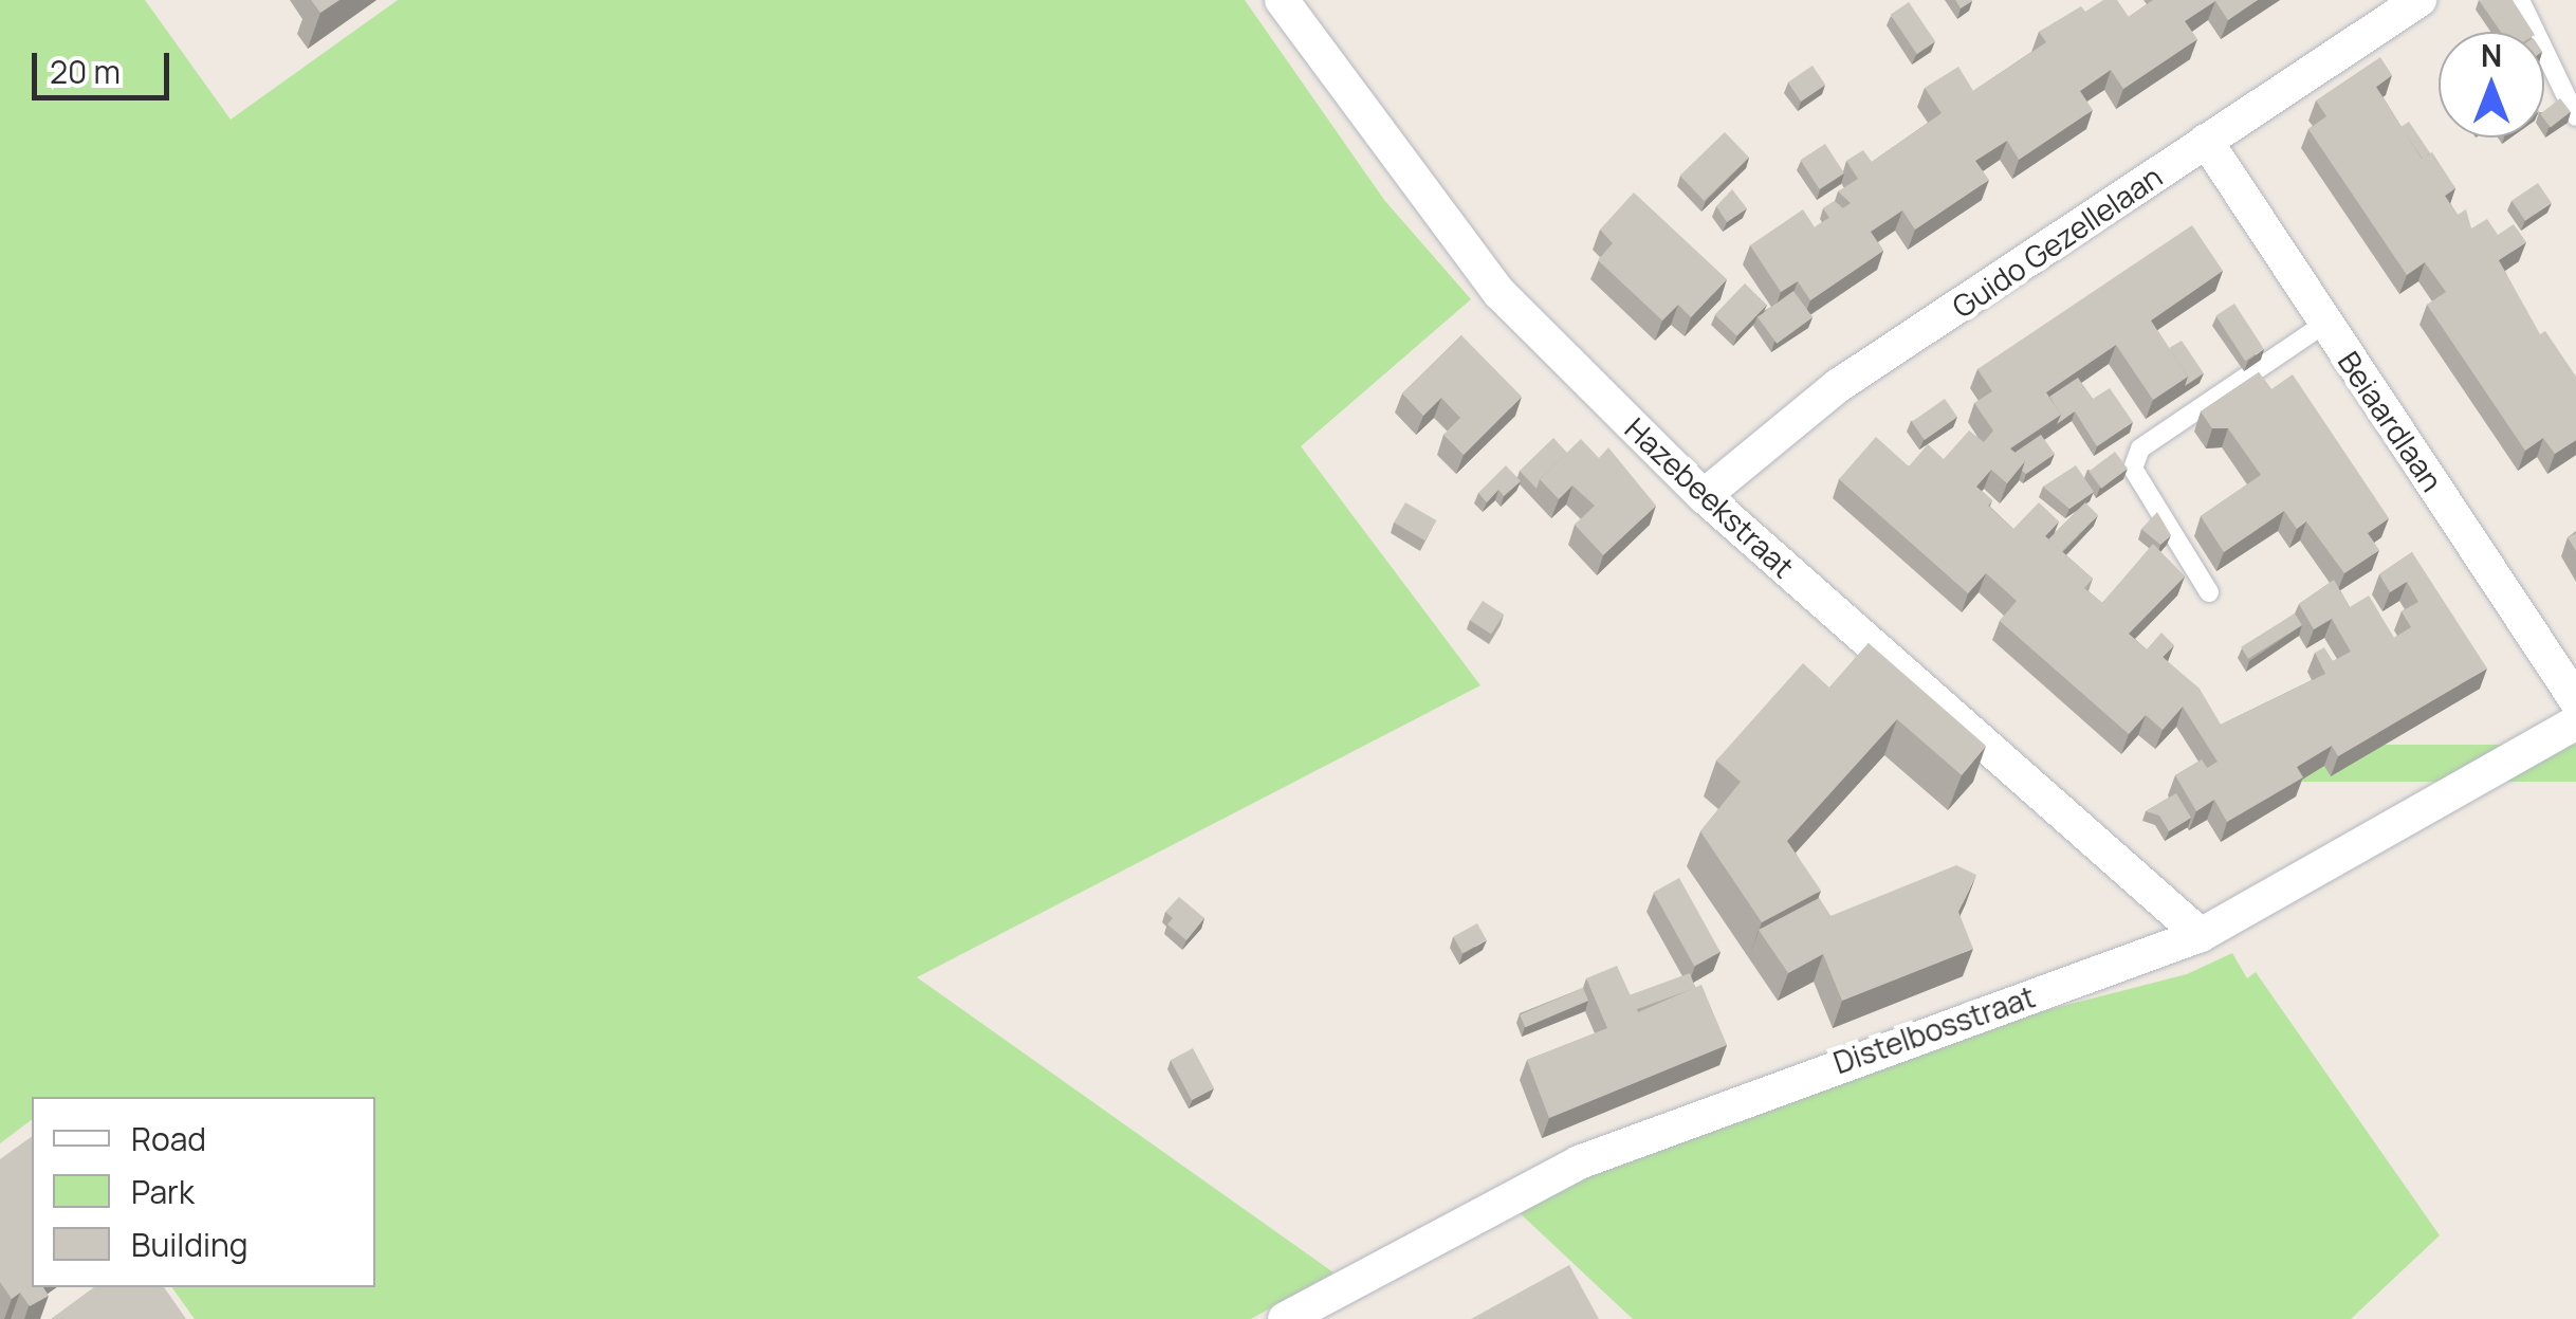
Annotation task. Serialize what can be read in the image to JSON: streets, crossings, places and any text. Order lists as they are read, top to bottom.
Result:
{
  "streets": {
    "street": [
      "Guido Gezellelaan",
      "Beiaardlaan",
      "Hazebeekstraat",
      "Distelbosstraat"
    ]
  },
  "crossings": [
    ["Guido Gezellelaan", "Beiaardlaan"],
    ["Guido Gezellelaan", "Hazebeekstraat"],
    ["Hazebeekstraat", "Distelbosstraat"]
  ],
  "legend": ["Road", "Park", "Building"],
  "scale_bar": "20 m",
  "north": "top"
}
